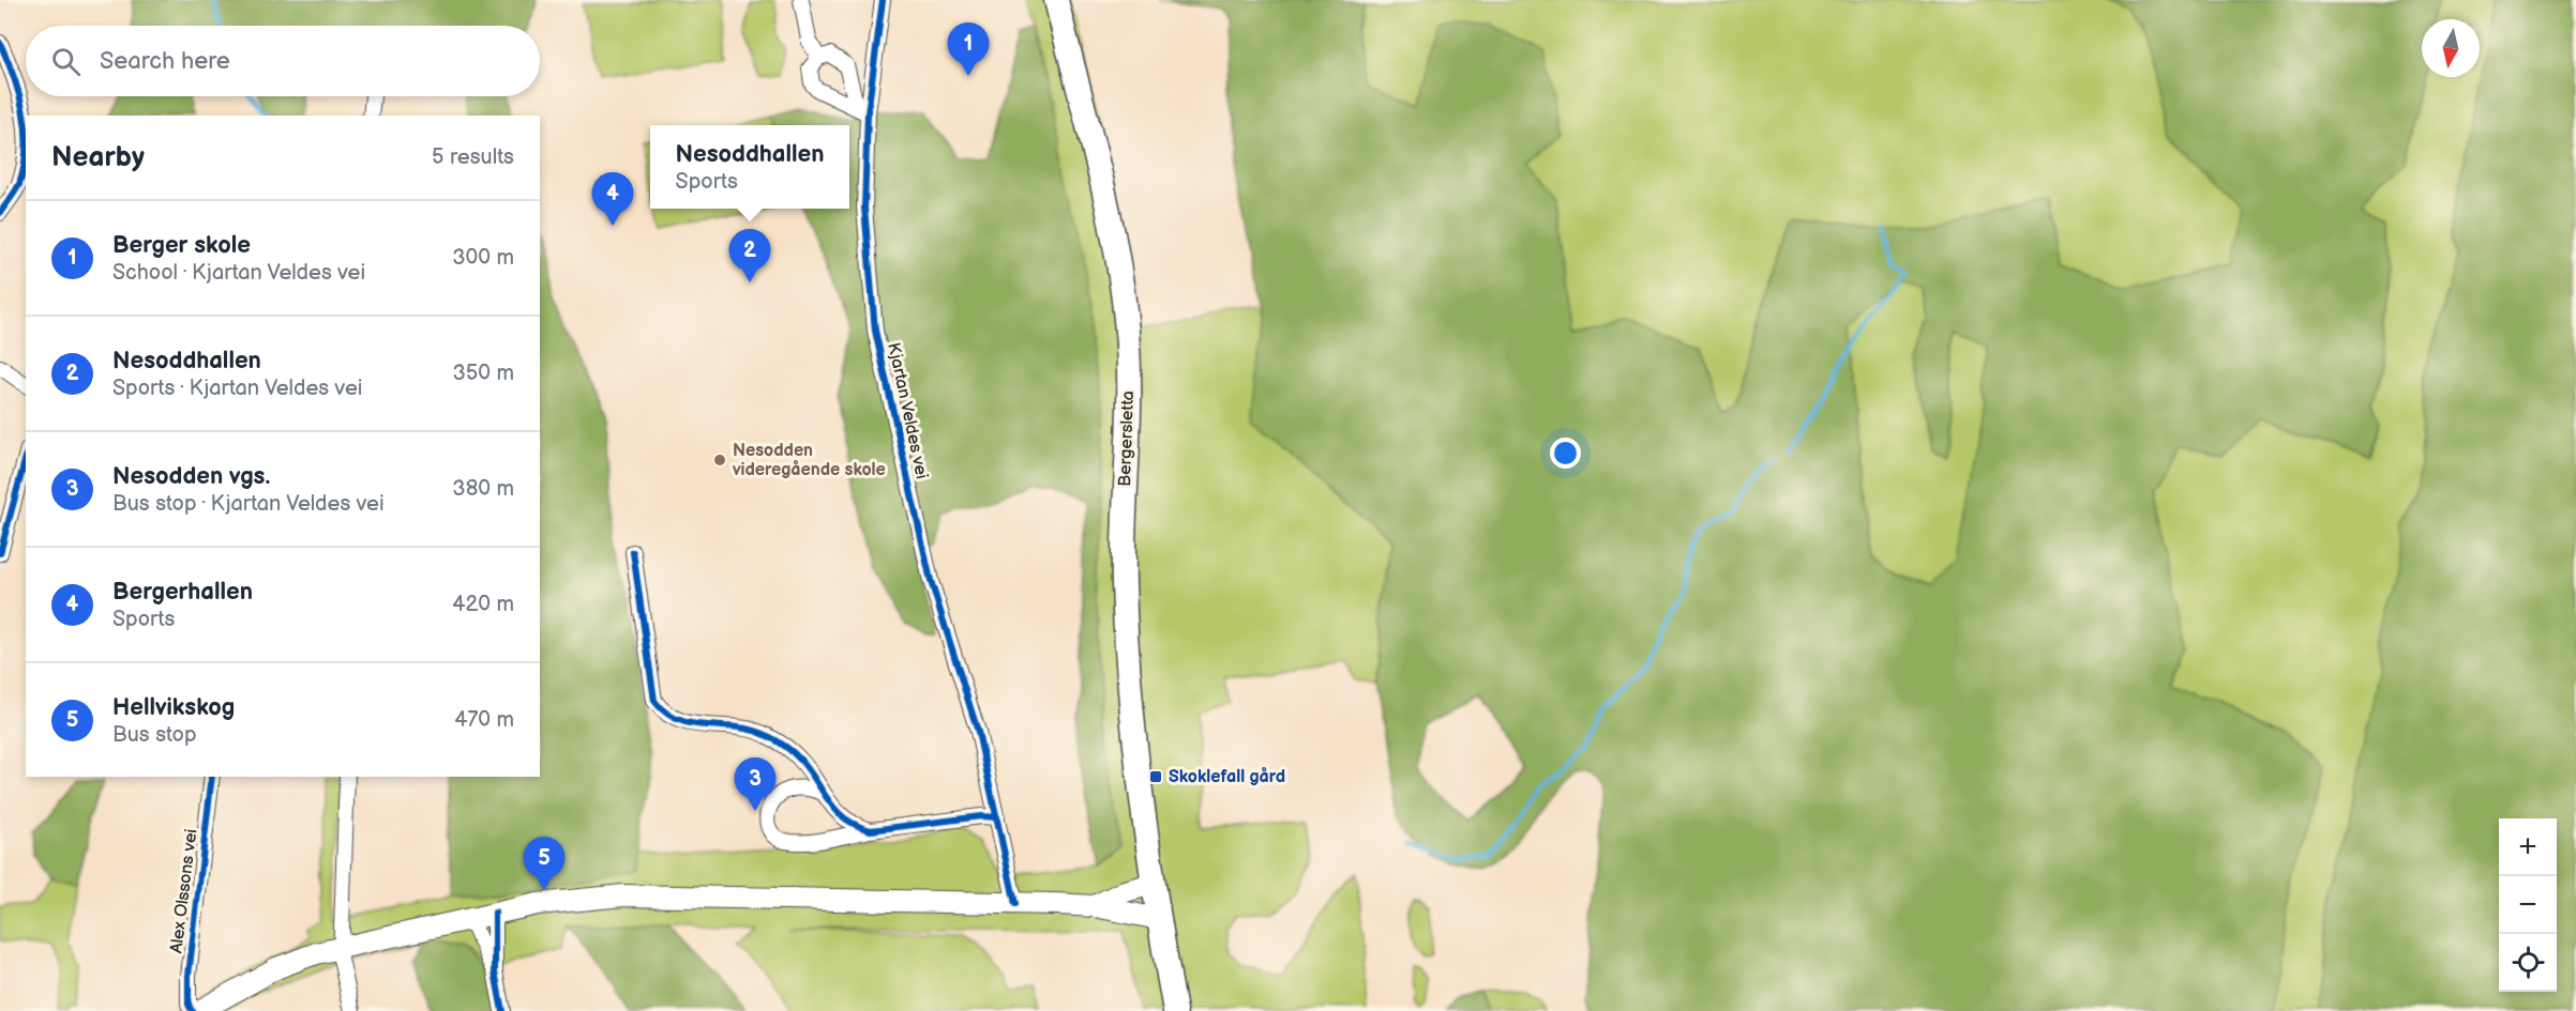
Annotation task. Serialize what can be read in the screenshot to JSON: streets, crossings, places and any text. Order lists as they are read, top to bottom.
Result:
{
  "streets": {
    "main road": ["Bergersletta"],
    "street": ["Kjartan Veldes vei", "Alex Olssons vei"]
  },
  "places": {
    "other": ["Nesodden videregående skole"],
    "transit": ["Skoklefall gård"]
  },
  "north": "bottom",
  "page": {
    "pins": [
      "1",
      "4",
      "2",
      "3",
      "5"
    ],
    "search": "Search here",
    "heading": ["Nearby", "5 results"],
    "popup": ["Nesoddhallen", "Sports"],
    "list": [
      {
        "mark": "1",
        "name": "Berger skole",
        "note": "School · Kjartan Veldes vei",
        "value": "300 m"
      },
      {
        "mark": "2",
        "name": "Nesoddhallen",
        "note": "Sports · Kjartan Veldes vei",
        "value": "350 m"
      },
      {
        "mark": "3",
        "name": "Nesodden vgs.",
        "note": "Bus stop · Kjartan Veldes vei",
        "value": "380 m"
      },
      {
        "mark": "4",
        "name": "Bergerhallen",
        "note": "Sports",
        "value": "420 m"
      },
      {
        "mark": "5",
        "name": "Hellvikskog",
        "note": "Bus stop",
        "value": "470 m"
      }
    ],
    "map_buttons": ["+", "−"]
  }
}
